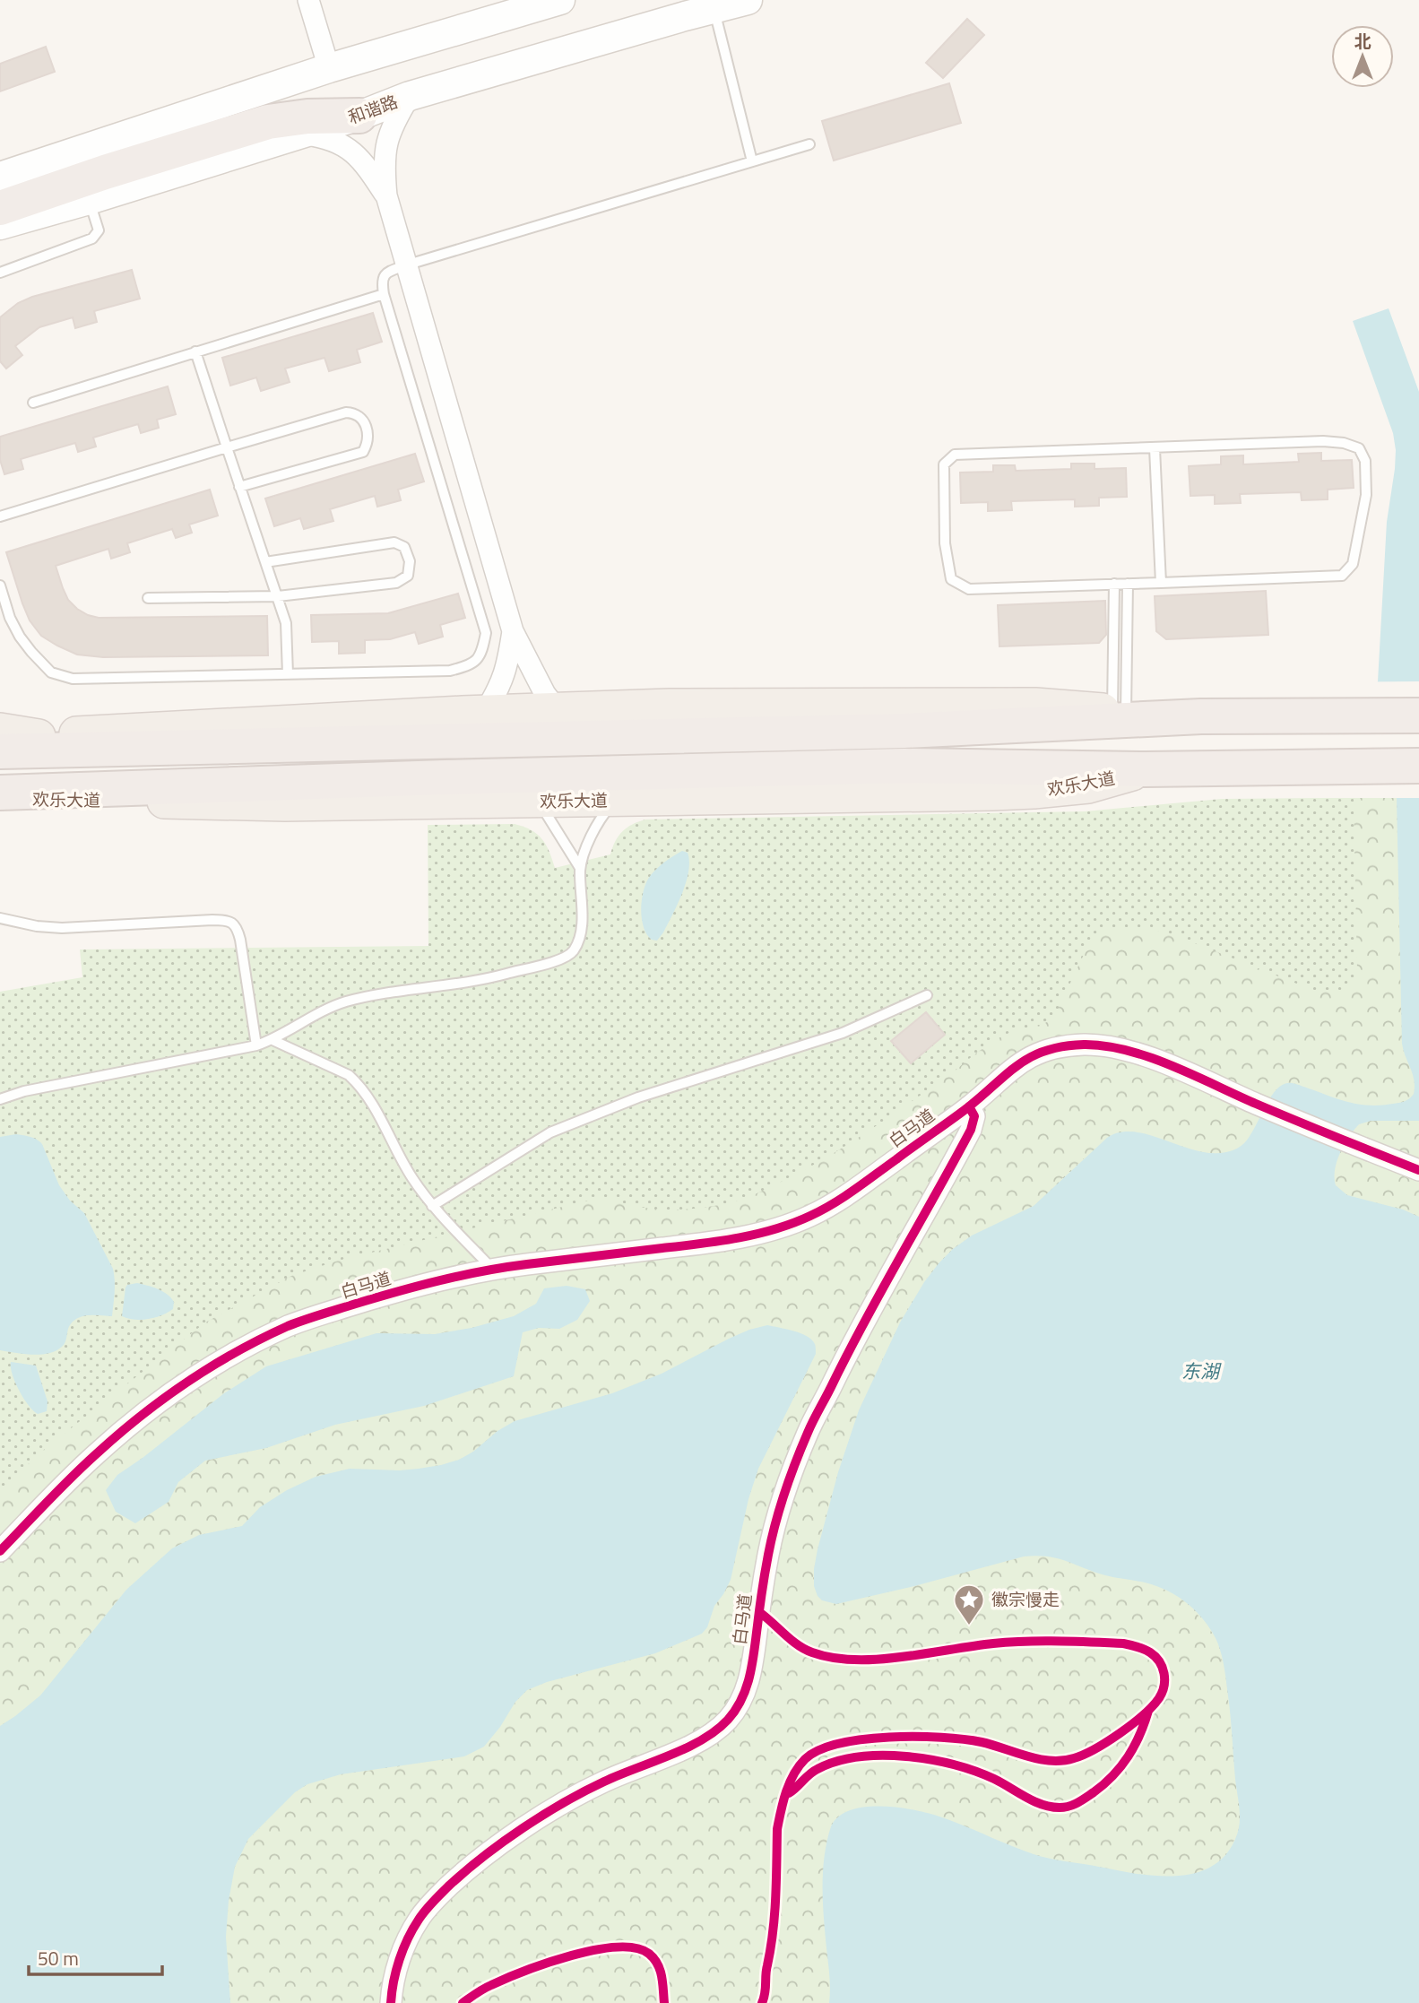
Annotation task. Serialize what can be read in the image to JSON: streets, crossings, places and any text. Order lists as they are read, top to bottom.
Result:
{
  "streets": {
    "highway": ["欢乐大道"],
    "main road": ["和谐路"],
    "street": ["白马道"]
  },
  "water": ["东湖"],
  "places": {
    "place": ["徽宗慢走"]
  },
  "scale_bar": "50 m",
  "north": "top"
}
